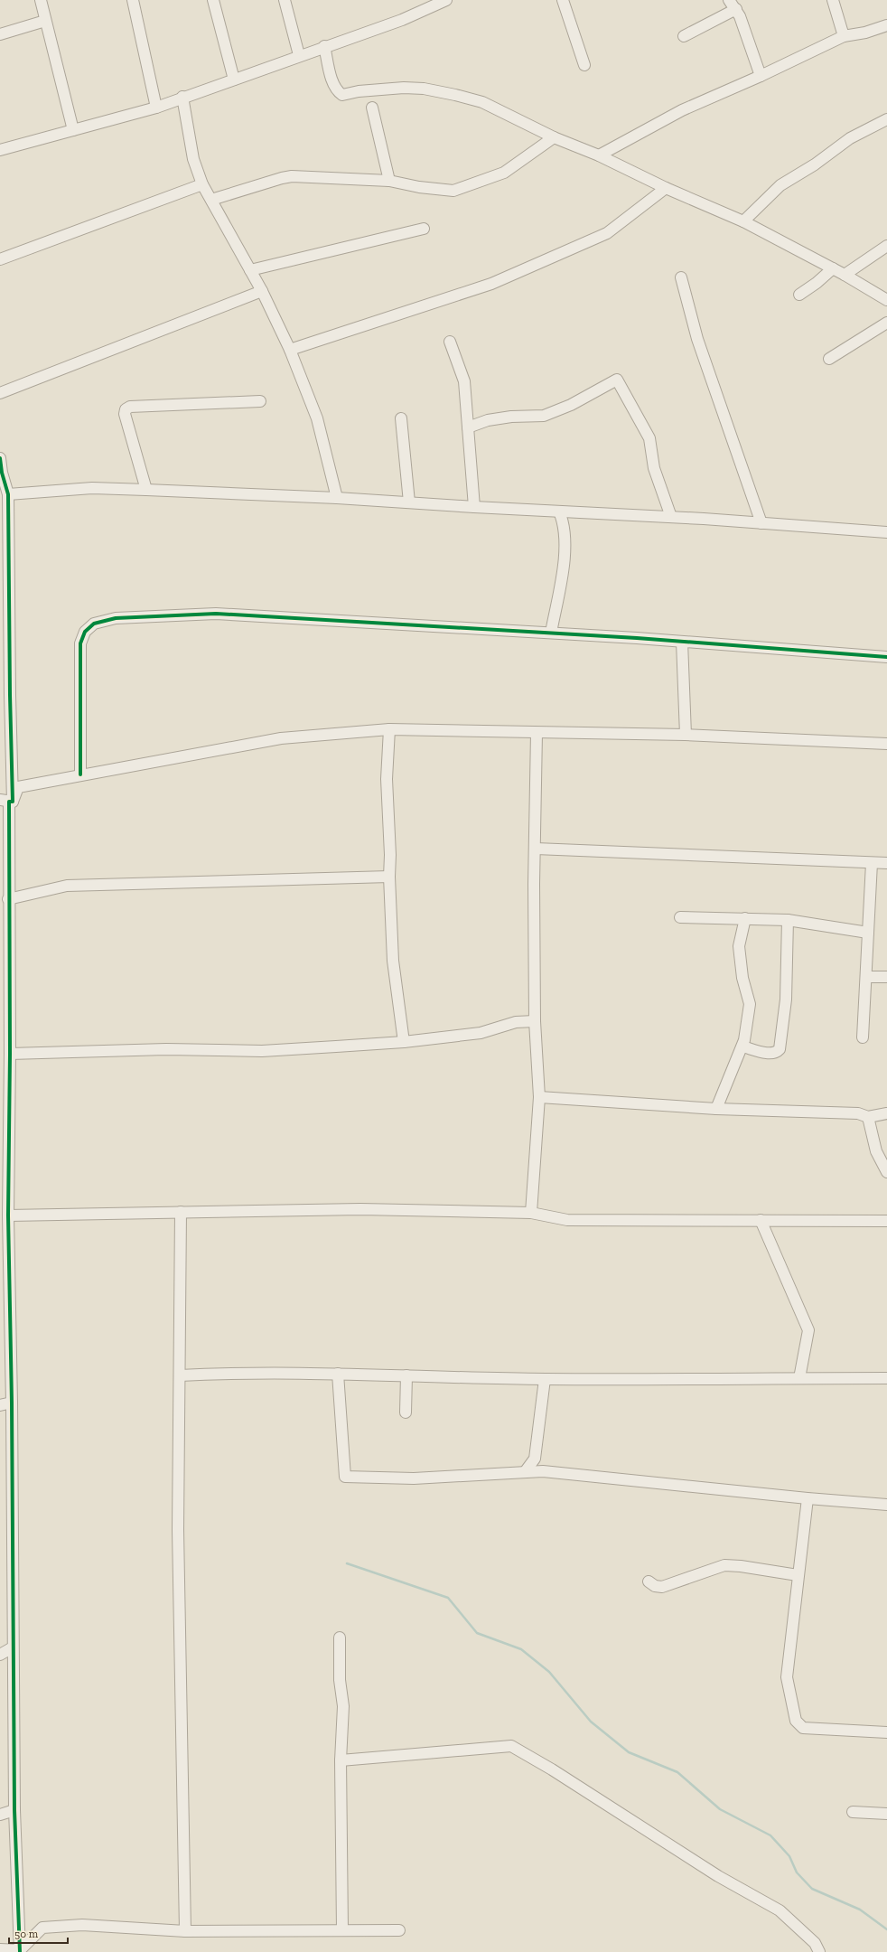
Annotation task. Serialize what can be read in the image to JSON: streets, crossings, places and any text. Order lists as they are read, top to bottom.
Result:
{
  "scale_bar": "50 m"
}
